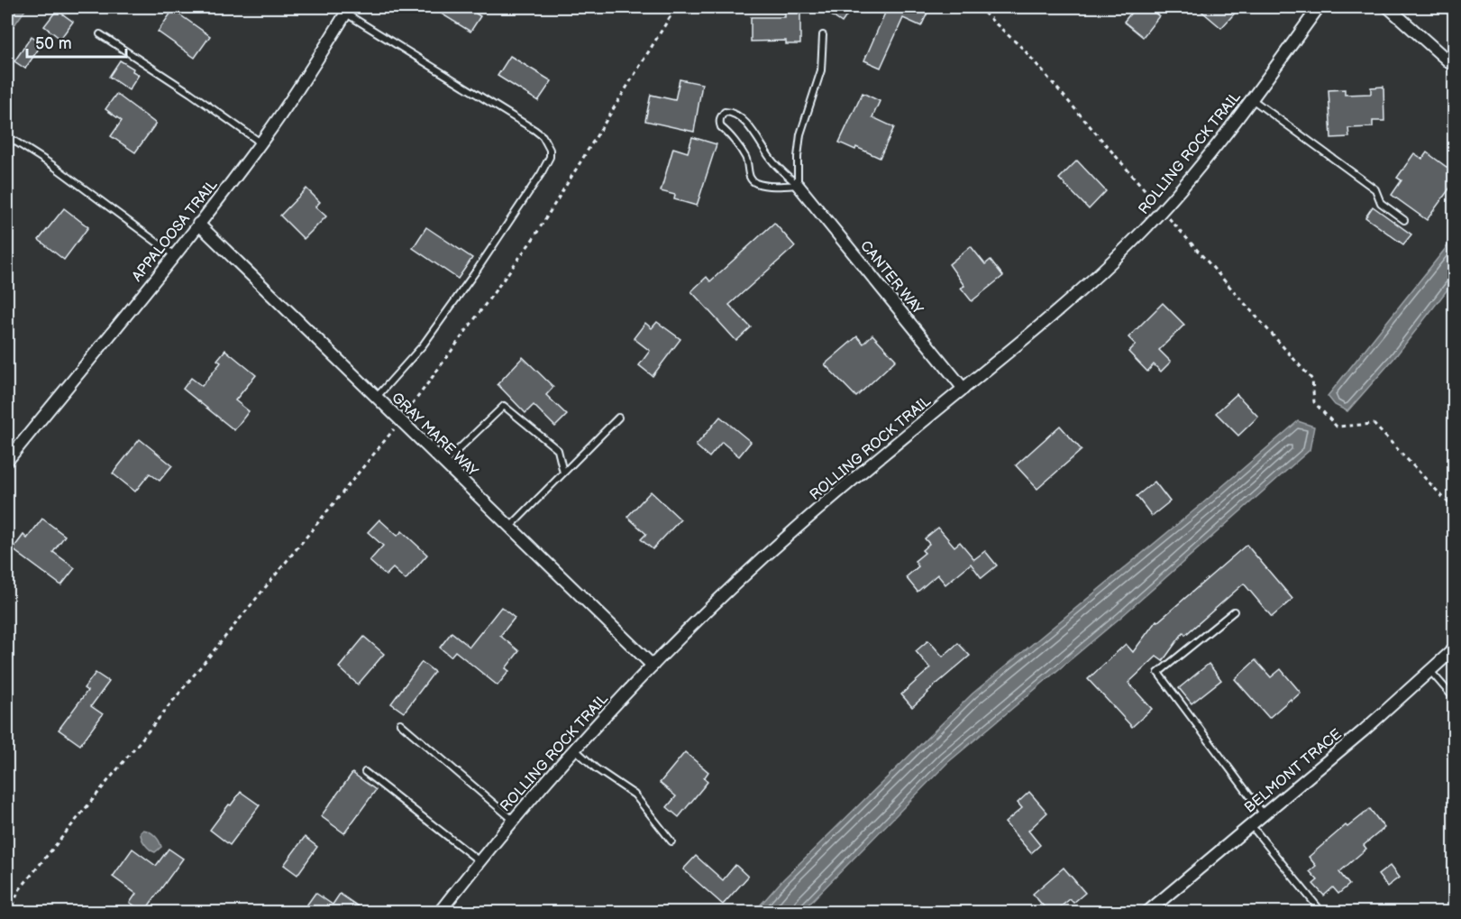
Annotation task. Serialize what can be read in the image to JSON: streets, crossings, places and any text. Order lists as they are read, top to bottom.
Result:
{
  "streets": {
    "street": [
      "ROLLING ROCK TRAIL",
      "APPALOOSA TRAIL",
      "CANTER WAY",
      "GRAY MARE WAY",
      "BELMONT TRACE"
    ]
  },
  "crossings": [
    ["ROLLING ROCK TRAIL", "CANTER WAY"],
    ["ROLLING ROCK TRAIL", "GRAY MARE WAY"],
    ["APPALOOSA TRAIL", "GRAY MARE WAY"]
  ],
  "scale_bar": "50 m"
}
